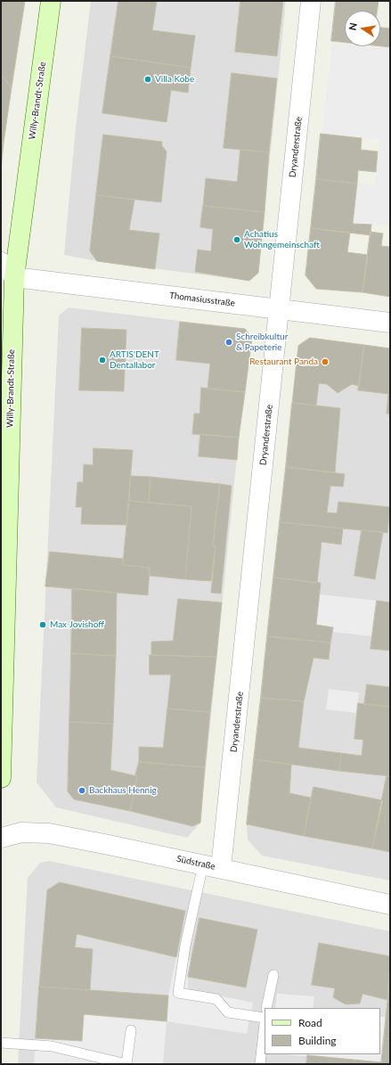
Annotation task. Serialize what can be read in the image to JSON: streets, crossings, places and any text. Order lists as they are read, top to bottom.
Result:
{
  "streets": {
    "street": [
      "Willy-Brandt-Straße",
      "Dryanderstraße",
      "Thomasiusstraße",
      "Südstraße"
    ]
  },
  "crossings": [
    ["Willy-Brandt-Straße", "Thomasiusstraße"],
    ["Dryanderstraße", "Thomasiusstraße"],
    ["Dryanderstraße", "Südstraße"]
  ],
  "places": [
    "Villa Kobe",
    "Achatius Wohngemeinschaft",
    "Schreibkultur & Papeterie",
    "ARTIS'DENT Dentallabor",
    "Restaurant Panda",
    "Max Jovishoff",
    "Backhaus Hennig"
  ],
  "legend": ["Road", "Building"],
  "north": "left"
}
